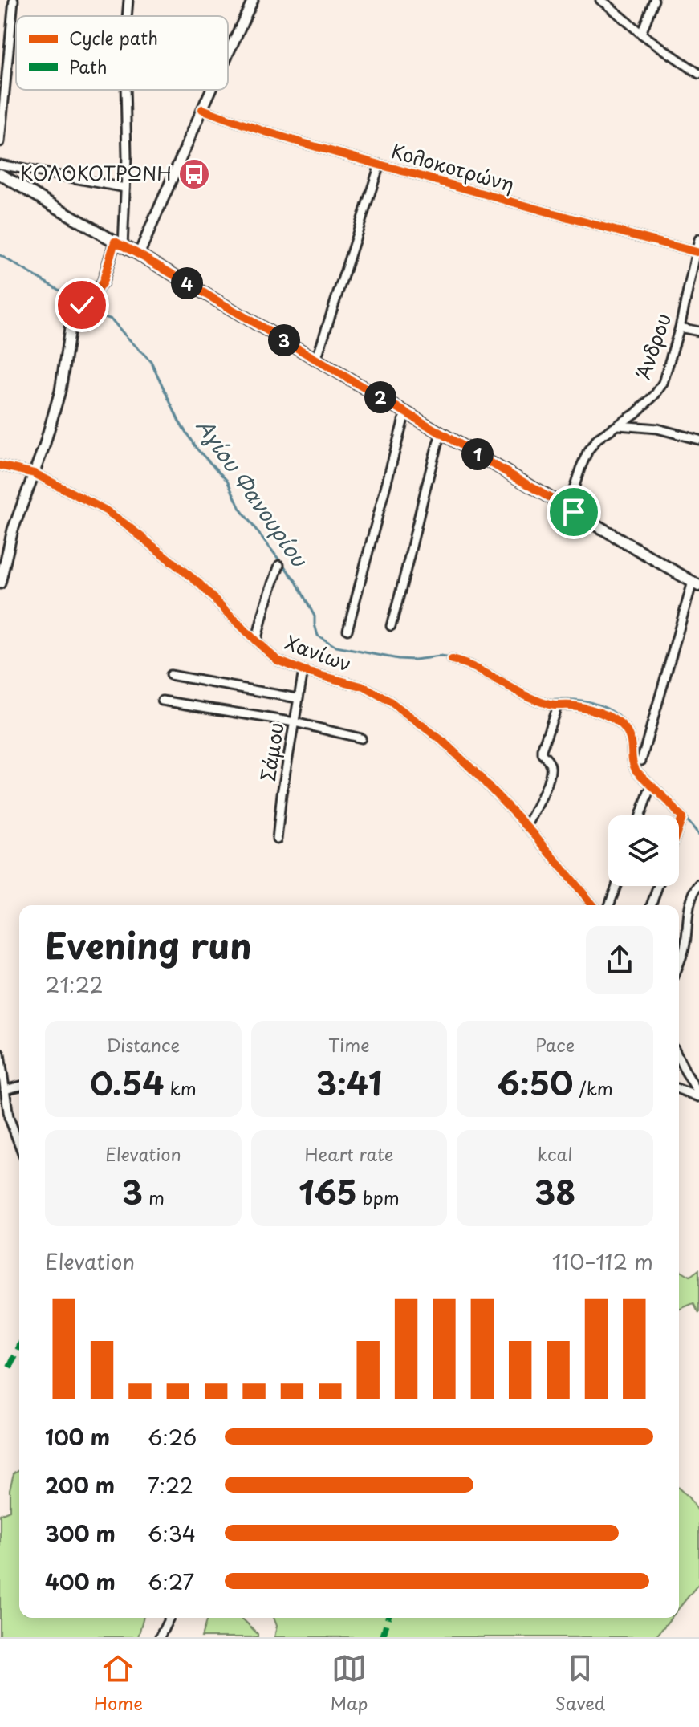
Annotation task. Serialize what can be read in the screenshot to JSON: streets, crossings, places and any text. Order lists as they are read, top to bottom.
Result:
{
  "streets": {
    "street": [
      "Κολοκοτρώνη",
      "Άνδρου",
      "Χανίων",
      "Σάμου"
    ]
  },
  "crossings": [
    ["Κολοκοτρώνη", "Άνδρου"],
    ["Χανίων", "Σάμου"]
  ],
  "water": ["Αγίου Φανουρίου"],
  "places": {
    "bus stop": ["ΚΟΛΟΚΟΤΡΩΝΗ"]
  },
  "legend": ["Cycle path", "Path"],
  "page": {
    "pins": [
      "4",
      "3",
      "2",
      "1"
    ],
    "heading": ["Evening run", "21:22"],
    "stats": [
      ["Distance", "0.54 km"],
      ["Time", "3:41"],
      ["Pace", "6:50 /km"],
      ["Elevation", "3 m"],
      ["Heart rate", "165 bpm"],
      ["kcal", "38"]
    ],
    "chart": ["Elevation", "110–112 m"],
    "list": [
      {
        "name": "100 m",
        "note": "6:26"
      },
      {
        "name": "200 m",
        "note": "7:22"
      },
      {
        "name": "300 m",
        "note": "6:34"
      },
      {
        "name": "400 m",
        "note": "6:27"
      }
    ],
    "tabs": ["Home", "Map", "Saved"]
  }
}
